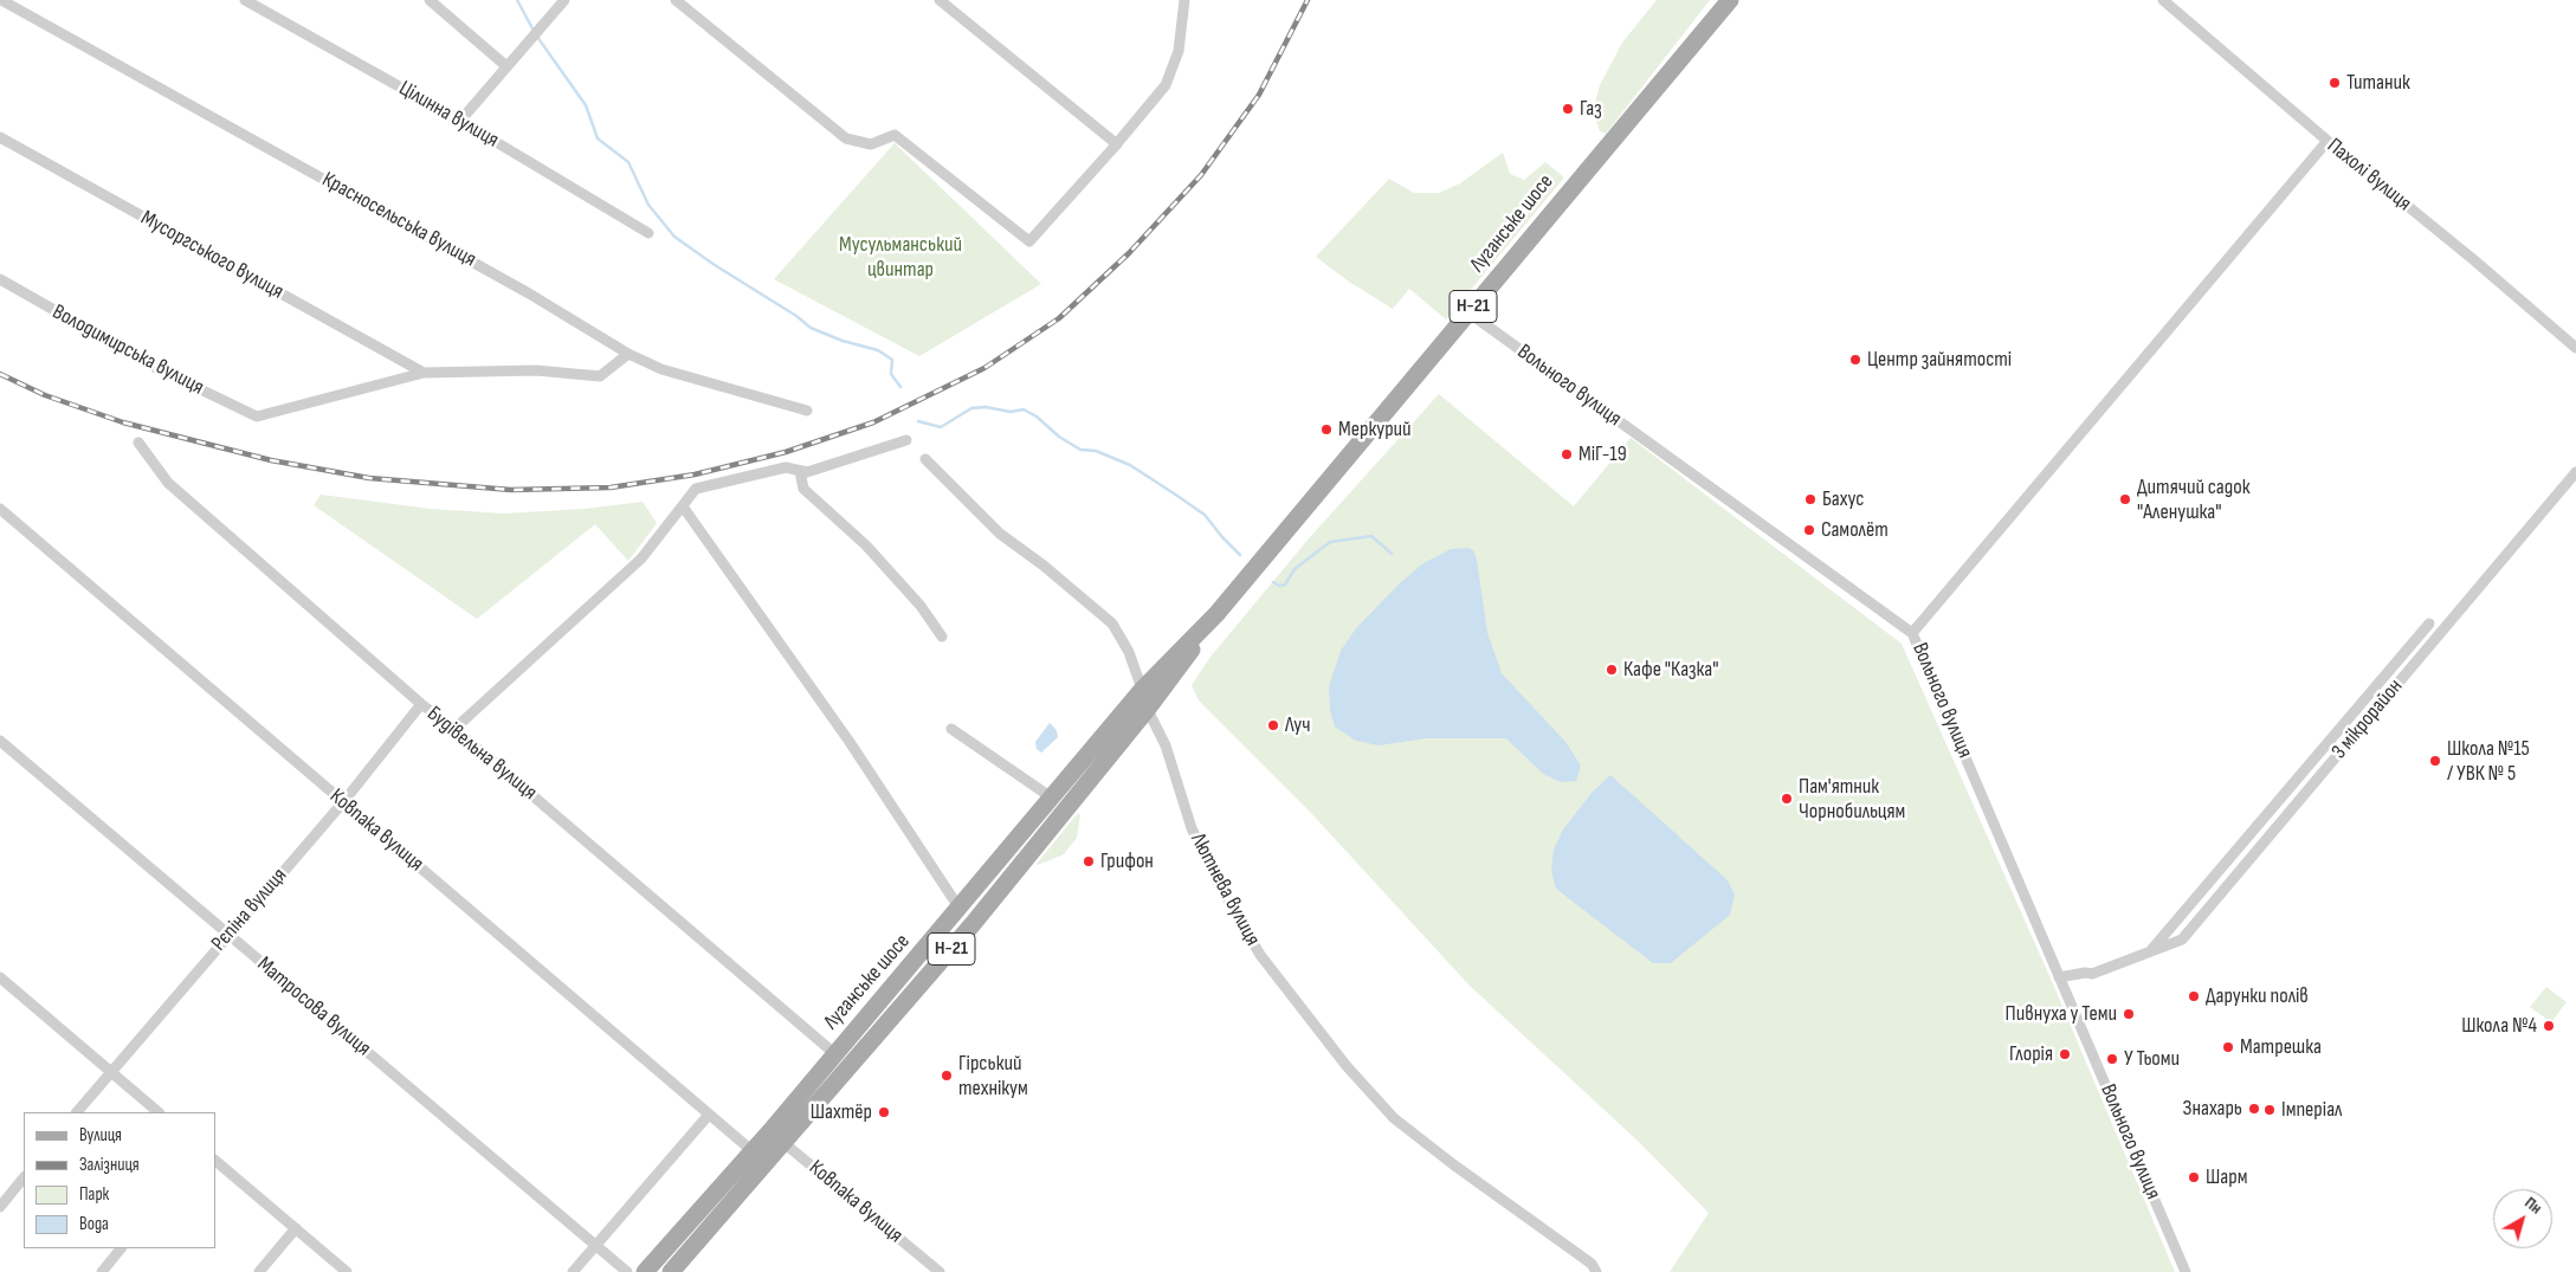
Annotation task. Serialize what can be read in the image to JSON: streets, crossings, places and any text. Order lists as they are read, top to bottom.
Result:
{
  "streets": {
    "main road": ["Луганське шосе", "Н-21"],
    "street": [
      "Цілинна вулиця",
      "Пахолі вулиця",
      "Красносельська вулиця",
      "Мусоргського вулиця",
      "Володимирська вулиця",
      "Вольного вулиця",
      "3 мікрорайон",
      "Будівельна вулиця",
      "Ковпака вулиця",
      "Лютнева вулиця",
      "Рєпіна вулиця",
      "Матросова вулиця"
    ]
  },
  "crossings": [
    ["Луганське шосе", "Вольного вулиця"],
    ["Луганське шосе", "Будівельна вулиця"],
    ["Луганське шосе", "Ковпака вулиця"],
    ["Луганське шосе", "Лютнева вулиця"],
    ["Мусоргського вулиця", "Володимирська вулиця"],
    ["Вольного вулиця", "3 мікрорайон"],
    ["Будівельна вулиця", "Рєпіна вулиця"],
    ["Ковпака вулиця", "Рєпіна вулиця"],
    ["Рєпіна вулиця", "Матросова вулиця"]
  ],
  "parks": ["Мусульманський цвинтар"],
  "places": [
    "Титаник",
    "Газ",
    "Центр зайнятості",
    "Меркурий",
    "МіГ-19",
    "Бахус",
    "Дитячий садок \"Аленушка\"",
    "Самолёт",
    "Кафе \"Казка\"",
    "Луч",
    "Школа №15 / УВК № 5",
    "Пам'ятник Чорнобильцям",
    "Грифон",
    "Дарунки полів",
    "Пивнуха у Теми",
    "Школа №4",
    "Матрешка",
    "Глорія",
    "У Тьоми",
    "Гірський технікум",
    "Знахарь",
    "Імперіал",
    "Шахтёр",
    "Шарм"
  ],
  "legend": [
    "Вулиця",
    "Залізниця",
    "Парк",
    "Вода"
  ],
  "north": "top right"
}
